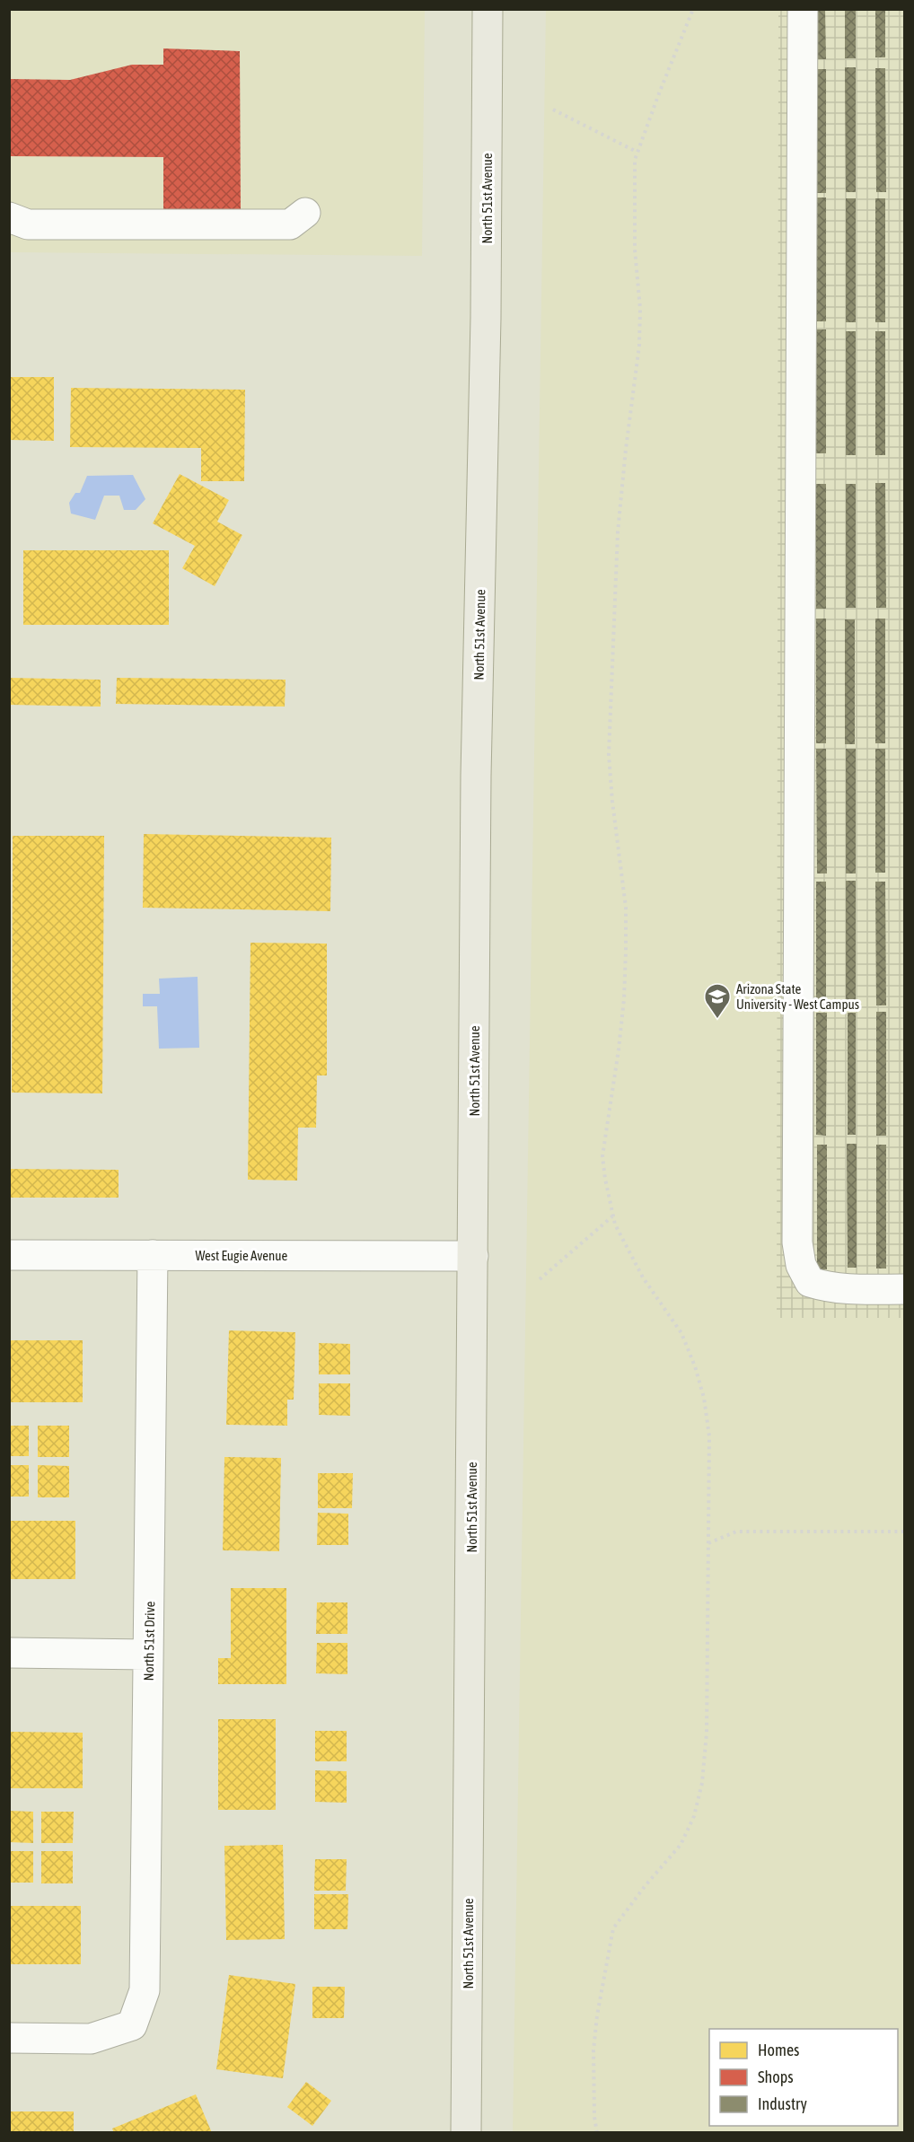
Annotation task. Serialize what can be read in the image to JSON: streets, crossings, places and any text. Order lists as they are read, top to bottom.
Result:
{
  "streets": {
    "main road": ["North 51st Avenue"],
    "street": ["West Eugie Avenue", "North 51st Drive"]
  },
  "crossings": [
    ["North 51st Avenue", "West Eugie Avenue"],
    ["West Eugie Avenue", "North 51st Drive"]
  ],
  "places": {
    "school or university": ["Arizona State University - West Campus"]
  },
  "legend": ["Homes", "Shops", "Industry"]
}
